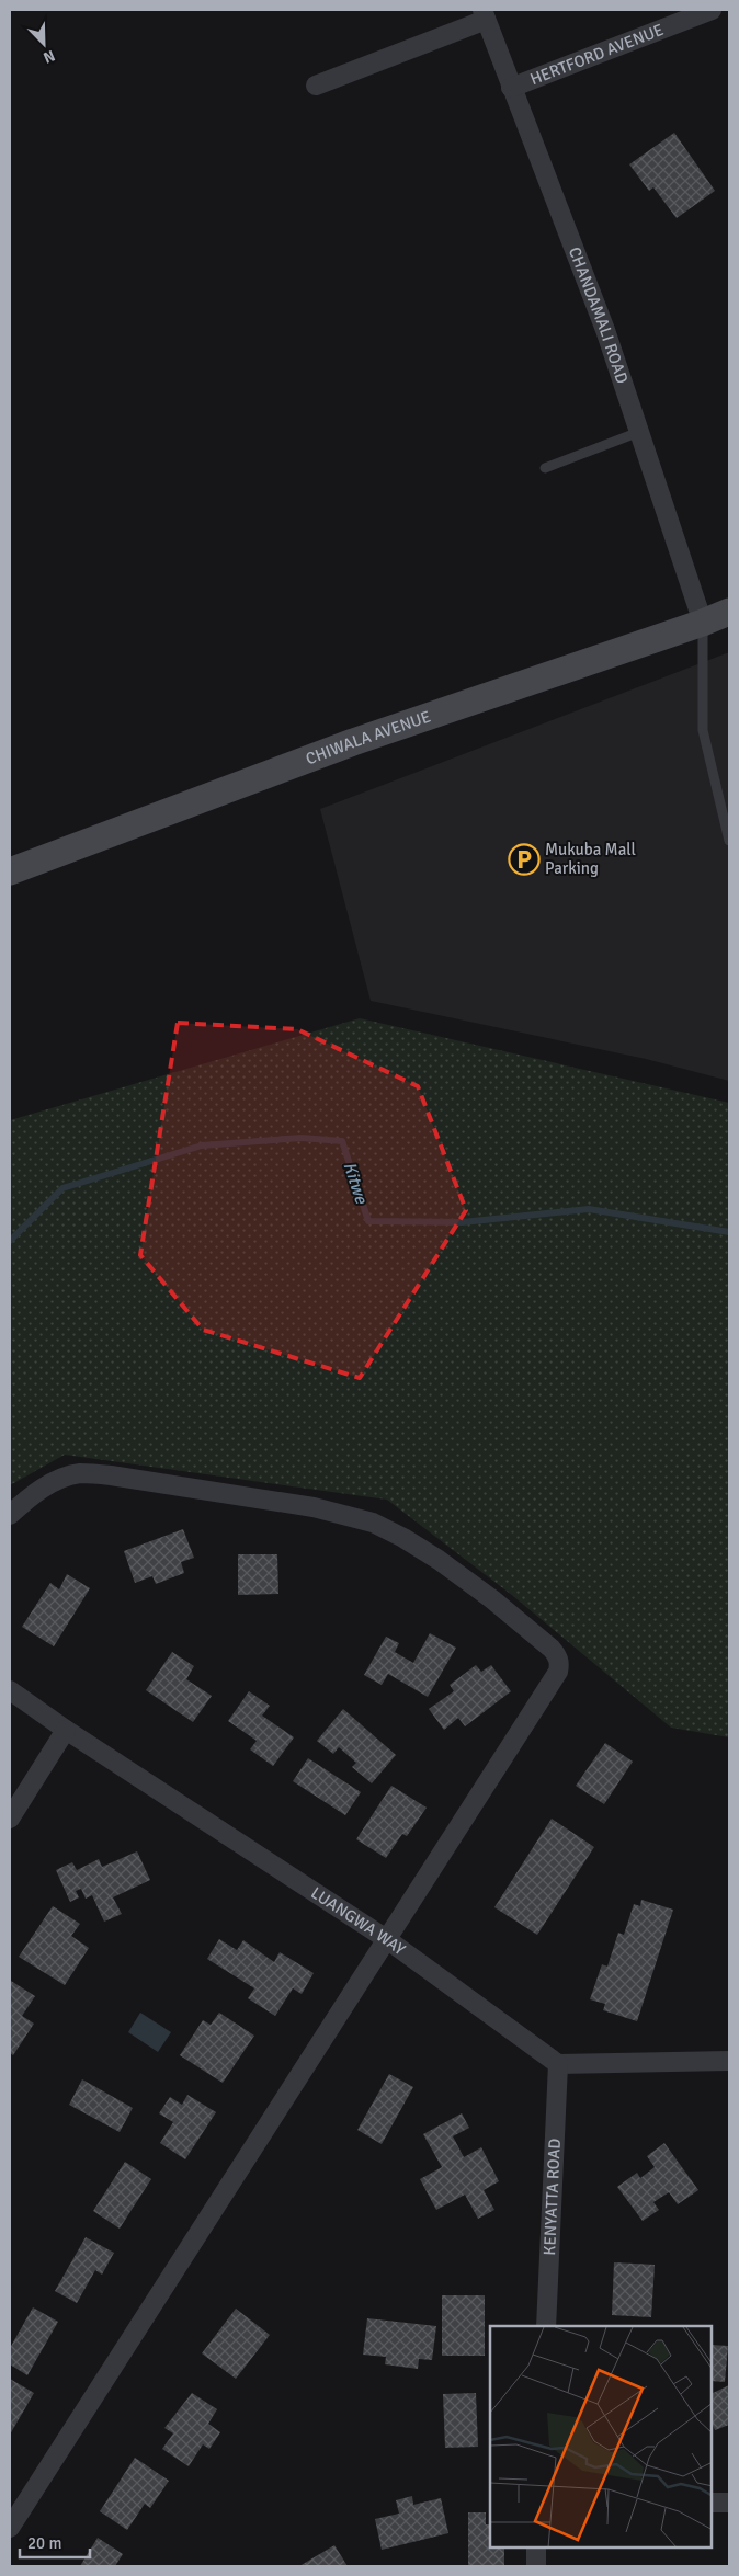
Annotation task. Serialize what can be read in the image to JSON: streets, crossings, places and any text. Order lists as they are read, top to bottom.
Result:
{
  "streets": {
    "main road": ["CHIWALA AVENUE"],
    "street": [
      "HERTFORD AVENUE",
      "CHANDAMALI ROAD",
      "LUANGWA WAY",
      "KENYATTA ROAD"
    ]
  },
  "crossings": [
    ["HERTFORD AVENUE", "CHANDAMALI ROAD"],
    ["CHANDAMALI ROAD", "CHIWALA AVENUE"],
    ["LUANGWA WAY", "KENYATTA ROAD"]
  ],
  "water": ["Kitwe"],
  "places": {
    "parking": ["Mukuba Mall Parking"]
  },
  "scale_bar": "20 m",
  "north": "bottom right"
}
